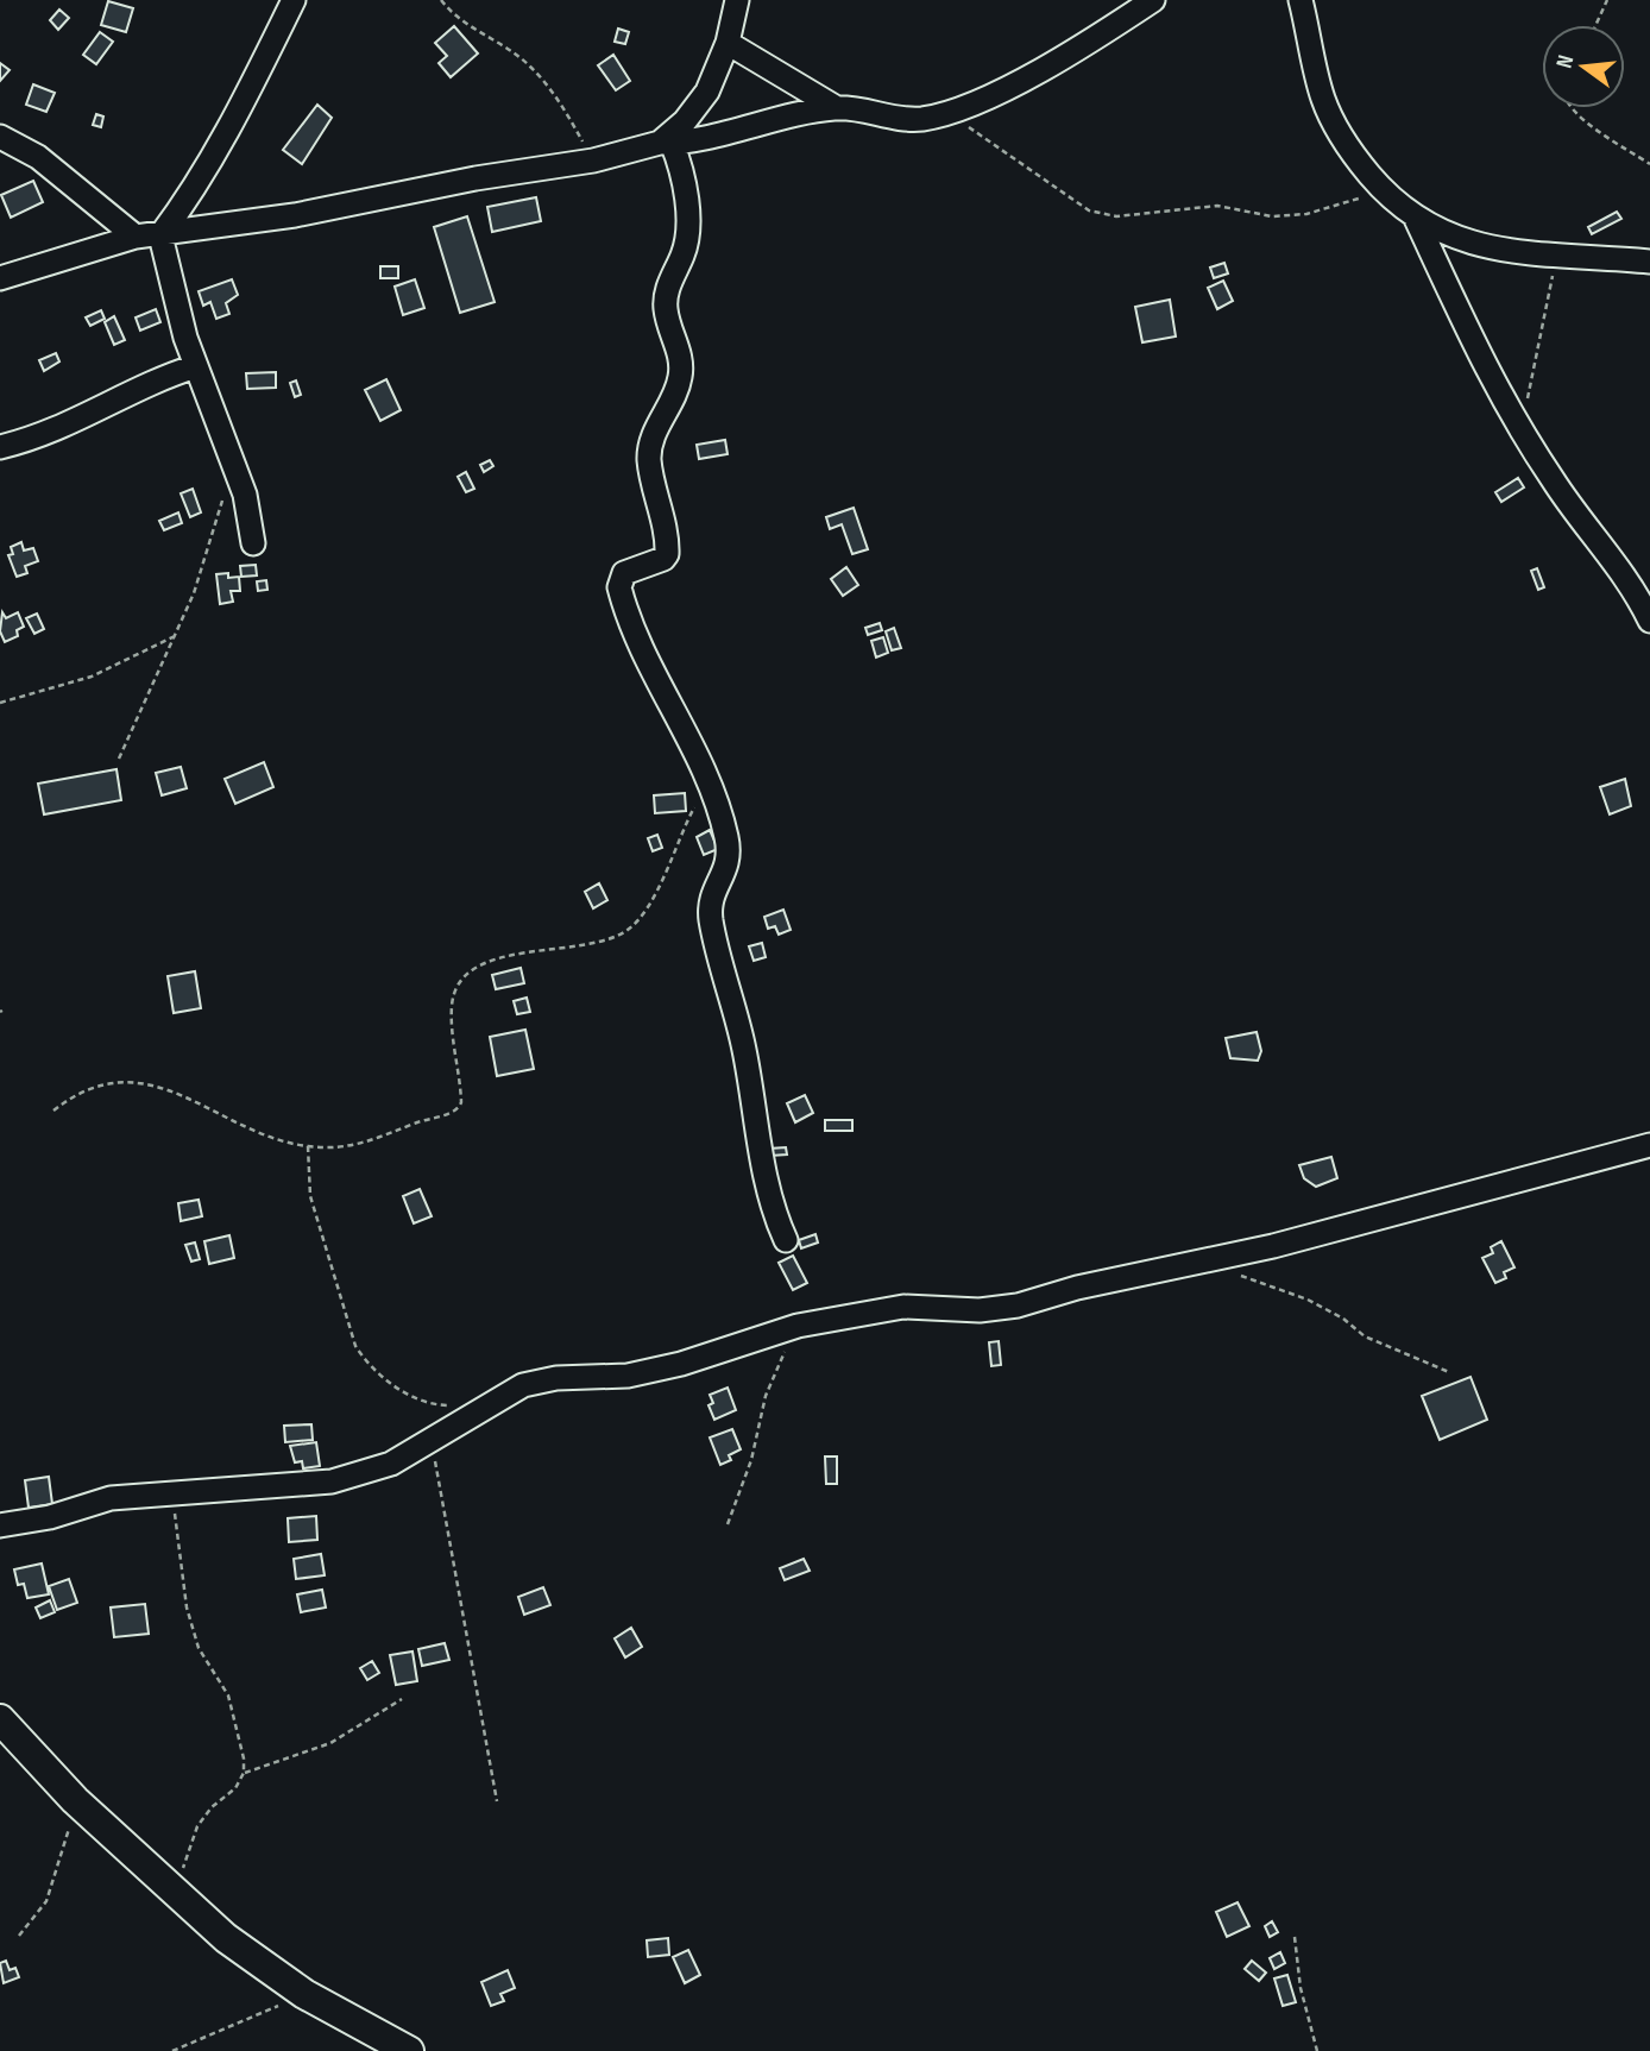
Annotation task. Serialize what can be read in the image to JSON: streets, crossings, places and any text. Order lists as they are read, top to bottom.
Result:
{
  "north": "left"
}
